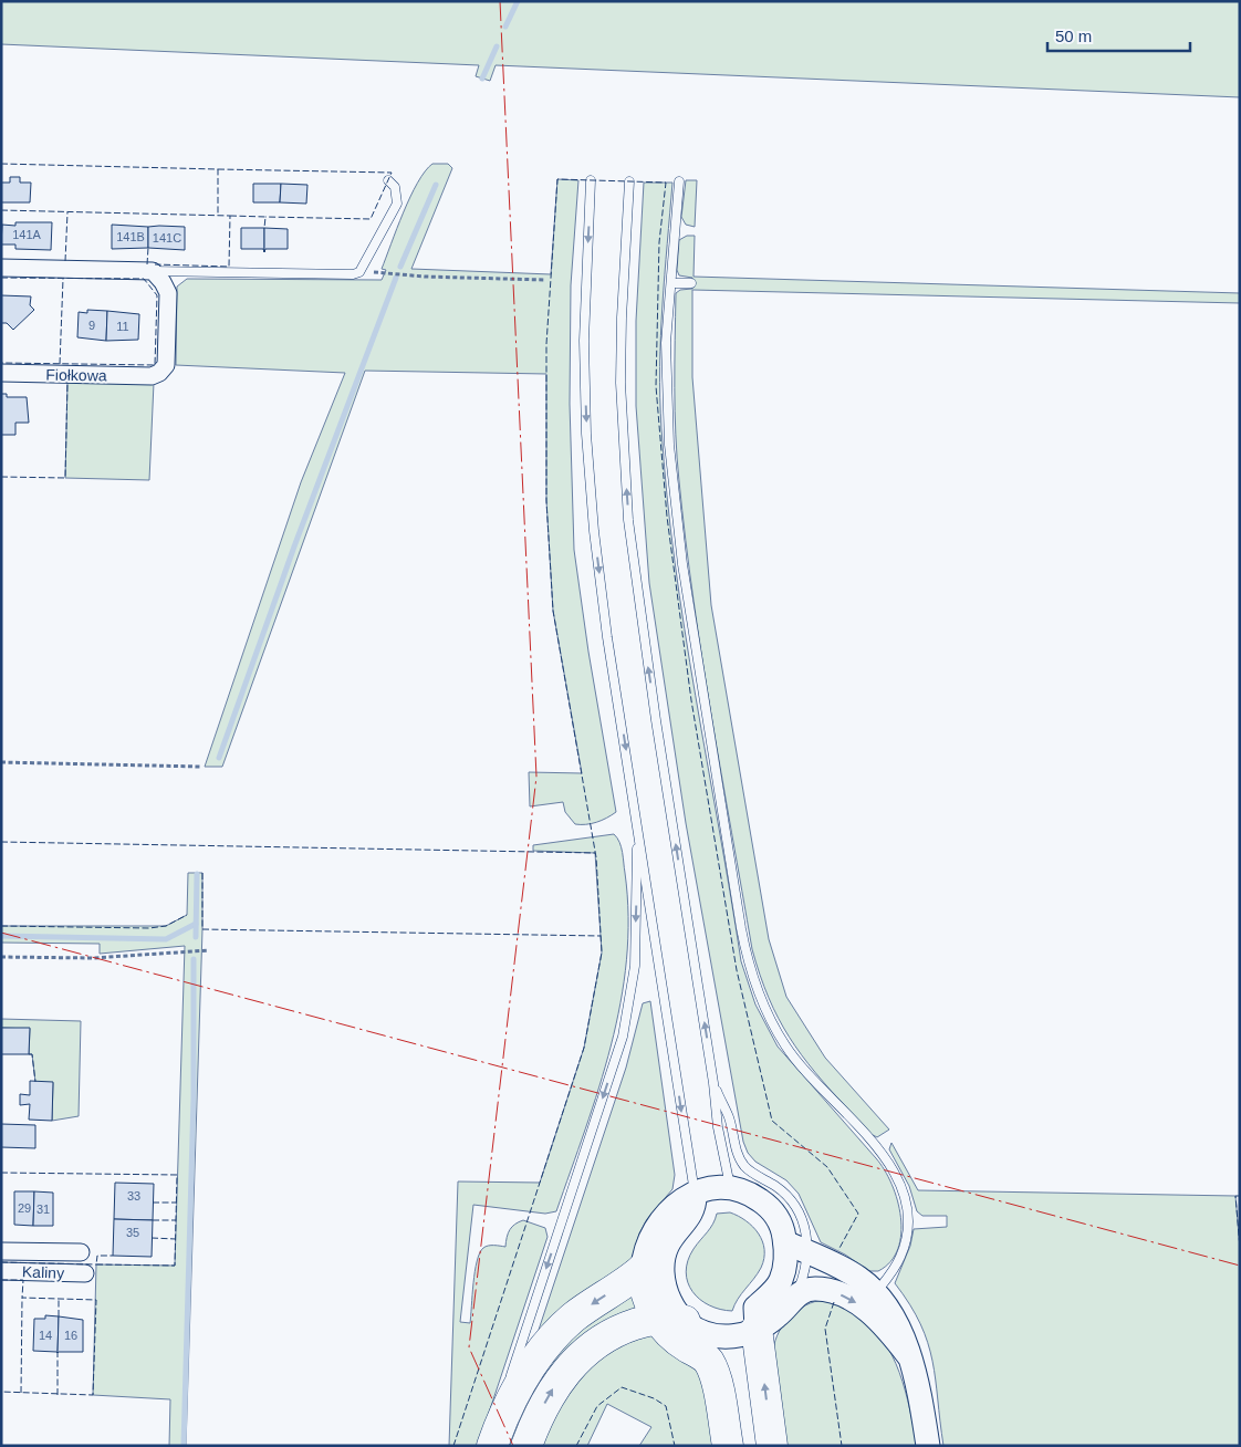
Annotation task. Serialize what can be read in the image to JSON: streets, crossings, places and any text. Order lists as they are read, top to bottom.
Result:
{
  "streets": {
    "street": ["Fiołkowa", "Kaliny"]
  },
  "house_numbers": [
    "141A",
    "141B",
    "141C",
    "9",
    "11",
    "33",
    "29",
    "31",
    "35",
    "14",
    "16"
  ],
  "scale_bar": "50 m"
}
